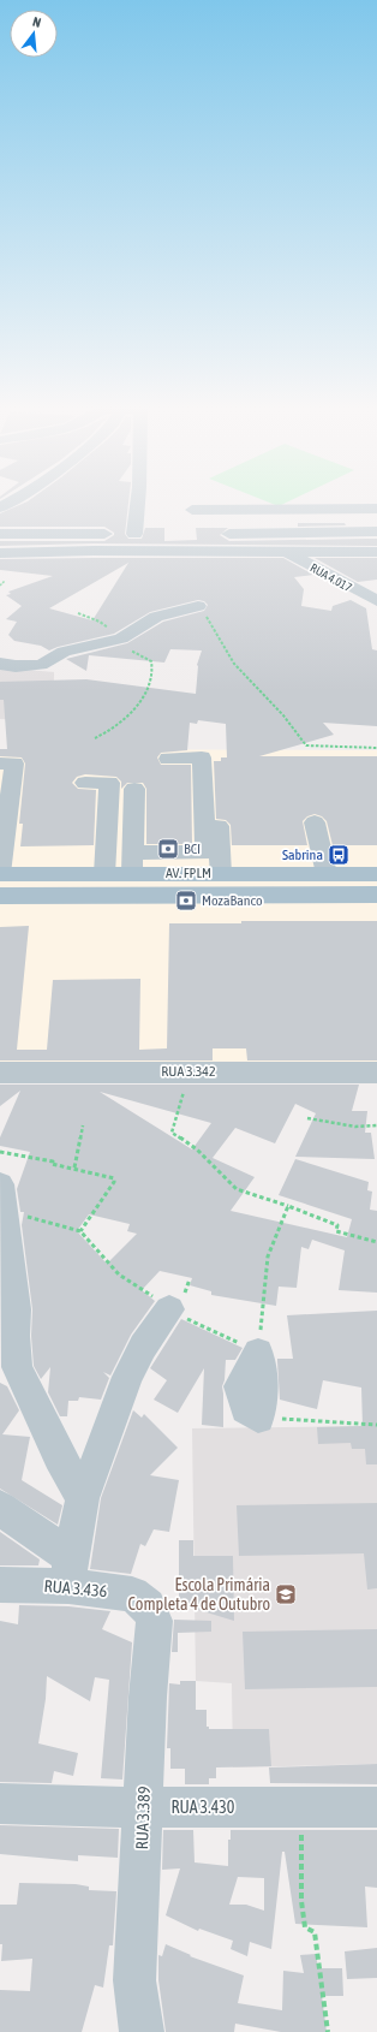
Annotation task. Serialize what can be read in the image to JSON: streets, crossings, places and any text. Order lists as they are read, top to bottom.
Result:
{
  "streets": {
    "main road": ["AV. FPLM"],
    "street": [
      "RUA 4.017",
      "RUA 3.342",
      "RUA 3.436",
      "RUA 3.430",
      "RUA 3.389"
    ]
  },
  "crossings": [
    ["RUA 3.436", "RUA 3.389"],
    ["RUA 3.430", "RUA 3.389"]
  ],
  "places": {
    "bank": ["BCI", "MozaBanco"],
    "bus stop": ["Sabrina"],
    "school or university": ["Escola Primária Completa 4 de Outubro"]
  },
  "north": "top"
}
